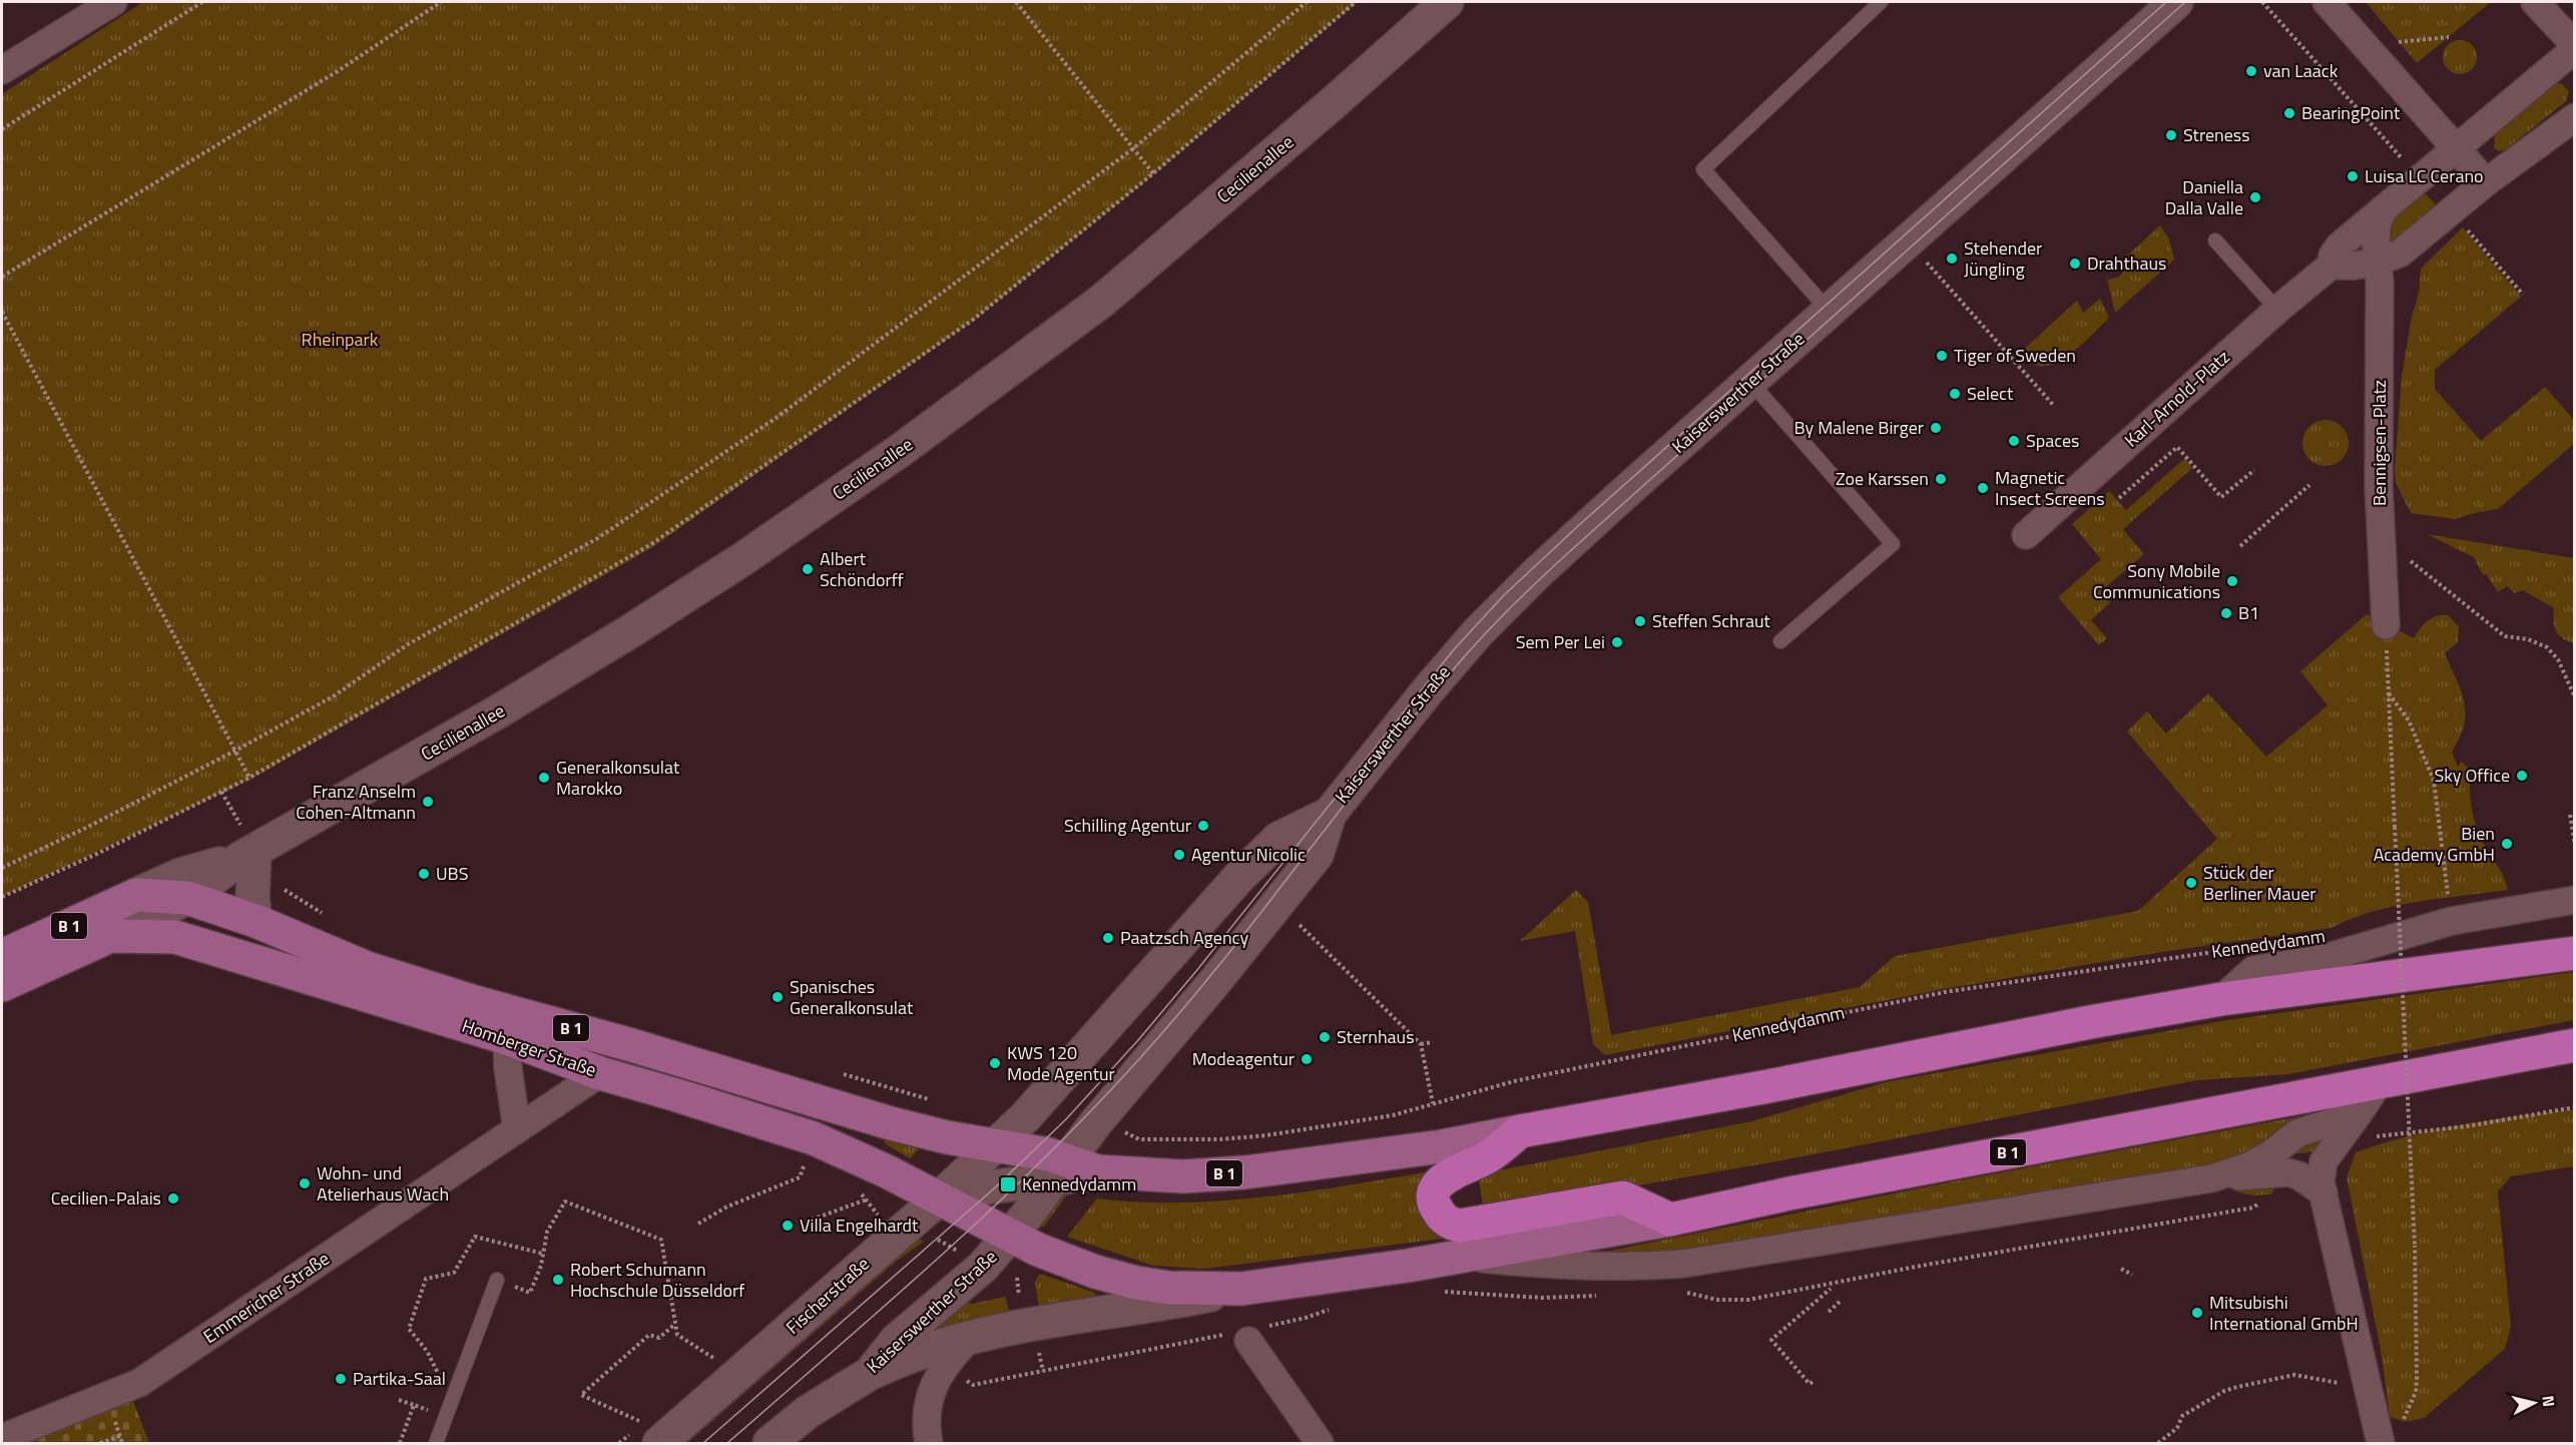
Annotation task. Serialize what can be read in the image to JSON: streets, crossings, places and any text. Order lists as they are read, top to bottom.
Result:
{
  "streets": {
    "highway": ["B 1"],
    "main road": ["Cecilienallee", "Homberger Straße"],
    "street": [
      "Kaiserswerther Straße",
      "Karl-Arnold-Platz",
      "Bennigsen-Platz",
      "Kennedydamm",
      "Fischerstraße",
      "Emmericher Straße"
    ]
  },
  "crossings": [
    ["Cecilienallee", "B 1"],
    ["Cecilienallee", "Homberger Straße"],
    ["Kaiserswerther Straße", "B 1"],
    ["Kaiserswerther Straße", "Homberger Straße"],
    ["Kaiserswerther Straße", "Fischerstraße"],
    ["B 1", "Kennedydamm"],
    ["B 1", "Homberger Straße"],
    ["B 1", "Fischerstraße"],
    ["Homberger Straße", "Fischerstraße"],
    ["Homberger Straße", "Emmericher Straße"]
  ],
  "parks": ["Rheinpark"],
  "places": {
    "other": [
      "van Laack",
      "BearingPoint",
      "Streness",
      "Luisa LC Cerano",
      "Daniella Dalla Valle",
      "Stehender Jüngling",
      "Drahthaus",
      "Tiger of Sweden",
      "Select",
      "By Malene Birger",
      "Spaces",
      "Zoe Karssen",
      "Magnetic Insect Screens",
      "Albert Schöndorff",
      "Sony Mobile Communications",
      "B1",
      "Steffen Schraut",
      "Sem Per Lei",
      "Sky Office",
      "Generalkonsulat Marokko",
      "Franz Anselm Cohen-Altmann",
      "Schilling Agentur",
      "Bien Academy GmbH",
      "Agentur Nicolic",
      "UBS",
      "Stück der Berliner Mauer",
      "Paatzsch Agency",
      "Spanisches Generalkonsulat",
      "Sternhaus",
      "Modeagentur",
      "KWS 120 Mode Agentur",
      "Wohn- und Atelierhaus Wach",
      "Cecilien-Palais",
      "Villa Engelhardt",
      "Robert Schumann Hochschule Düsseldorf",
      "Mitsubishi International GmbH",
      "Partika-Saal"
    ],
    "transit": ["Kennedydamm"]
  },
  "north": "right"
}
